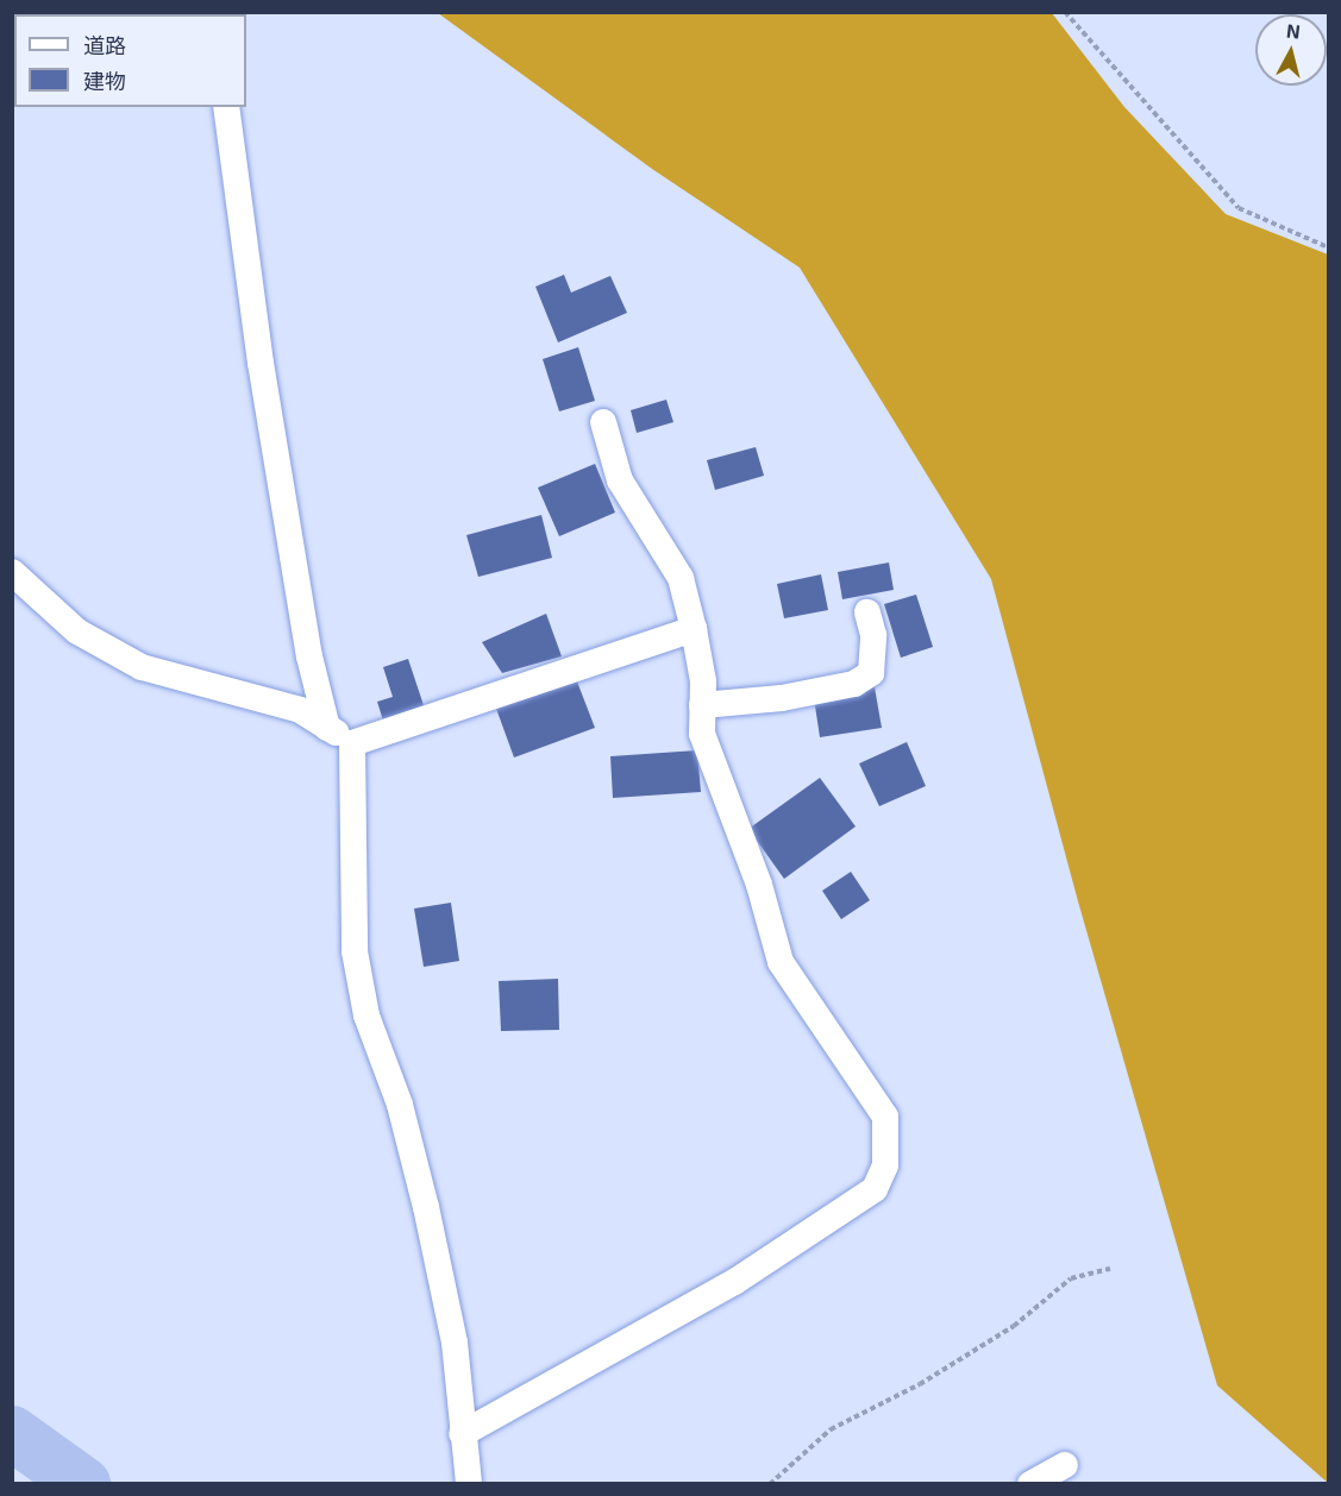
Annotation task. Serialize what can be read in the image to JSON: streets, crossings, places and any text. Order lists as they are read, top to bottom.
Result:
{
  "legend": ["道路", "建物"],
  "north": "top"
}
